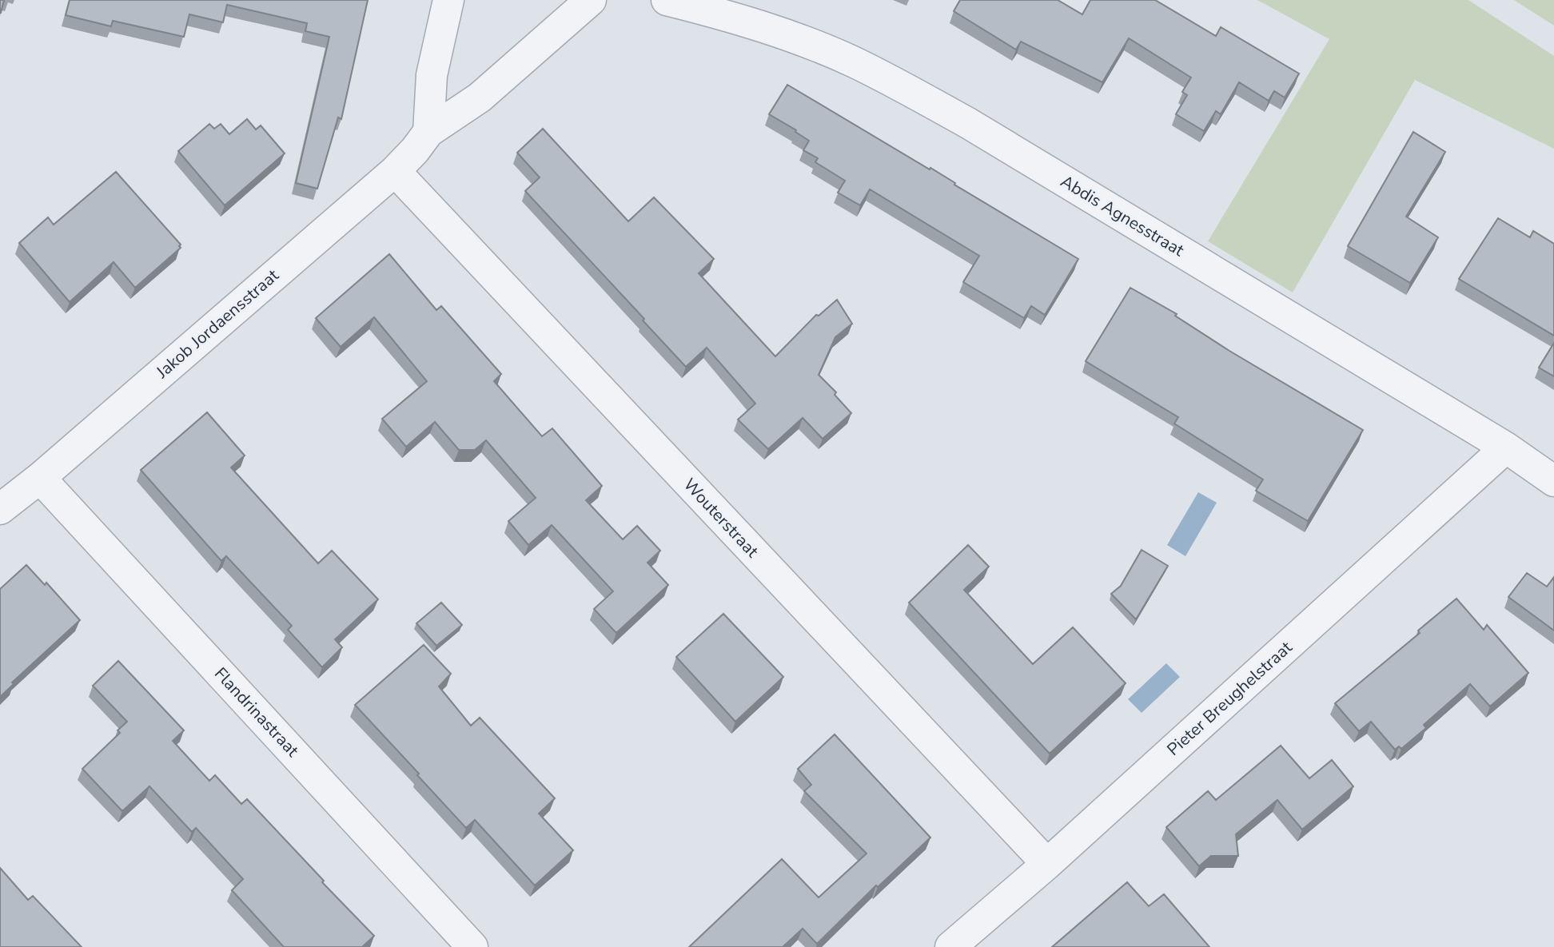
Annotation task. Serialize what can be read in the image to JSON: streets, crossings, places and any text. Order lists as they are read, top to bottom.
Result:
{
  "streets": {
    "street": [
      "Abdis Agnesstraat",
      "Jakob Jordaensstraat",
      "Wouterstraat",
      "Pieter Breughelstraat",
      "Flandrinastraat"
    ]
  },
  "crossings": [
    ["Abdis Agnesstraat", "Pieter Breughelstraat"],
    ["Jakob Jordaensstraat", "Wouterstraat"],
    ["Jakob Jordaensstraat", "Flandrinastraat"],
    ["Wouterstraat", "Pieter Breughelstraat"]
  ]
}
